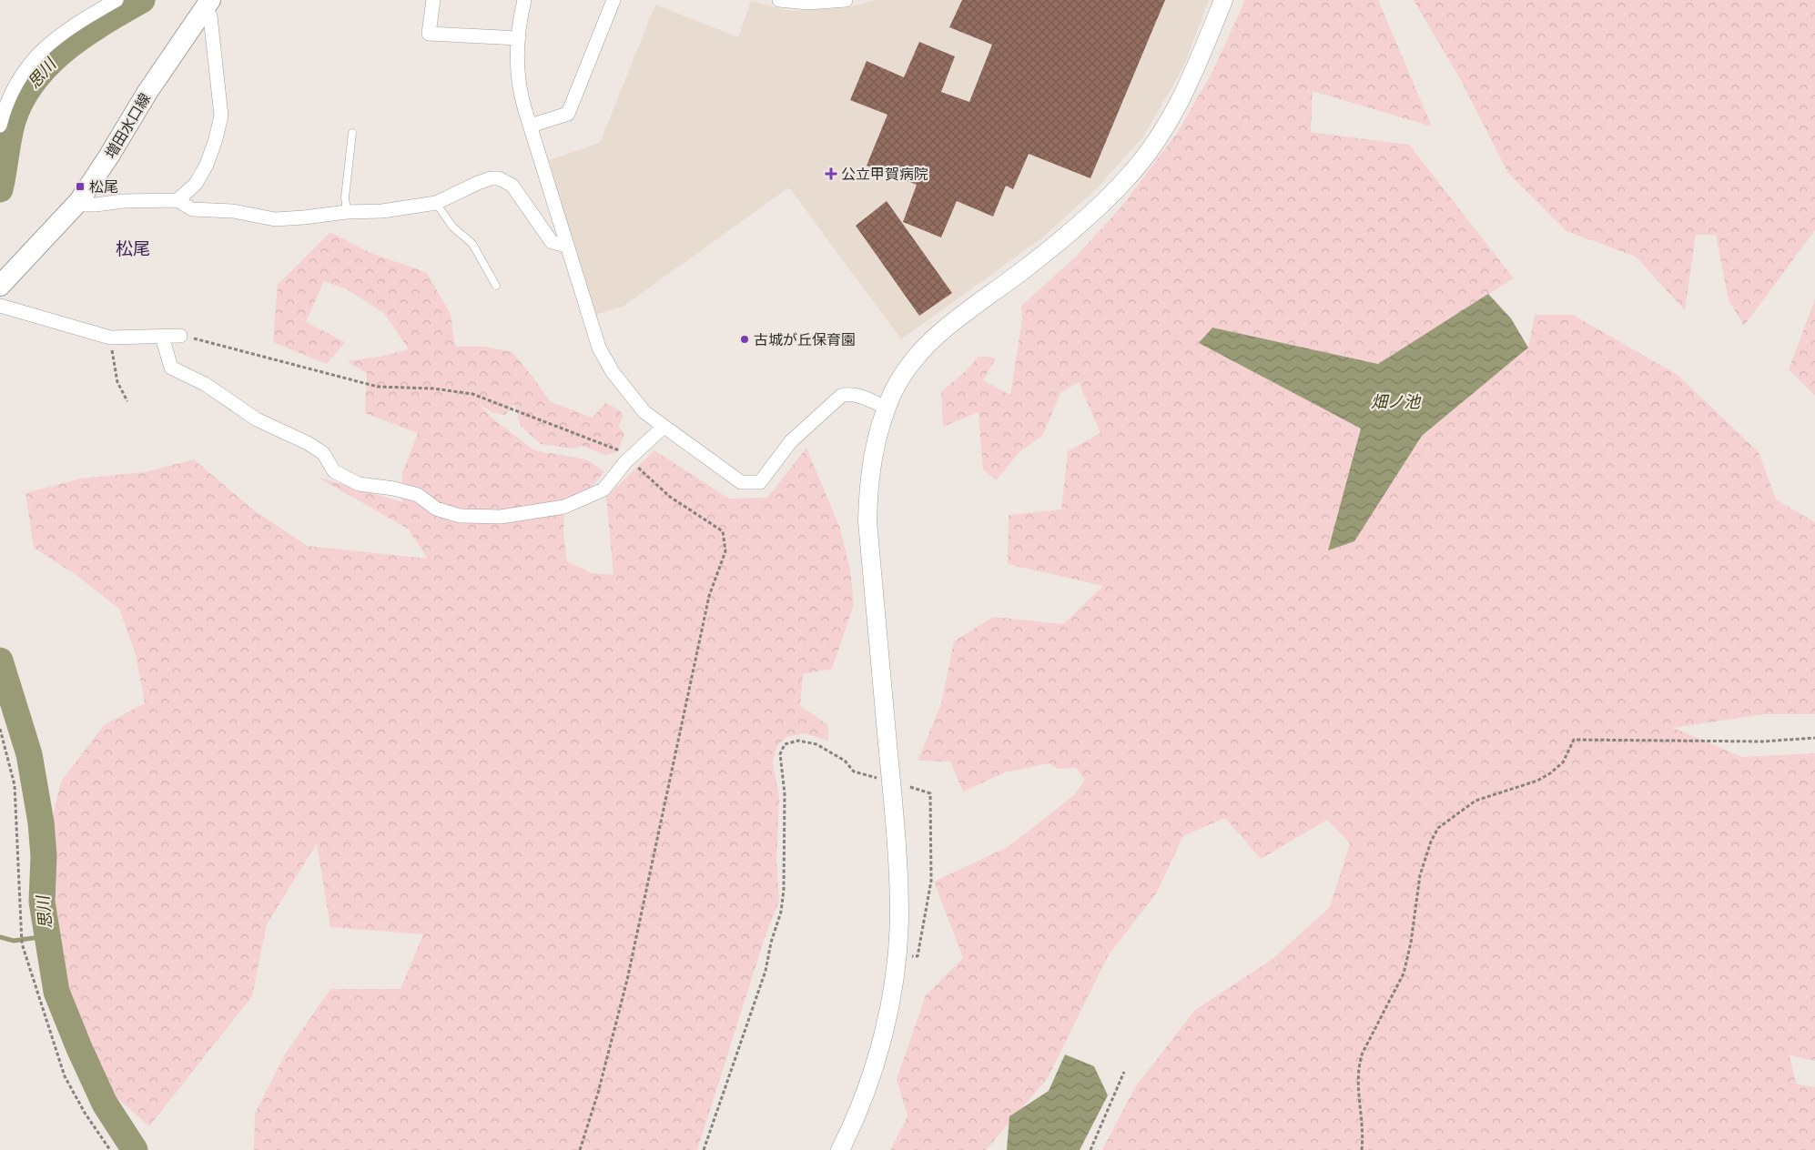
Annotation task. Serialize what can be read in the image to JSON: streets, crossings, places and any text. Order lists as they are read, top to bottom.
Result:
{
  "streets": {
    "main road": ["増田水口線"]
  },
  "districts": ["松尾"],
  "water": ["思川", "畑ノ池"],
  "places": {
    "health": ["公立甲賀病院"],
    "transit": ["松尾"],
    "other": ["古城が丘保育園"]
  }
}
